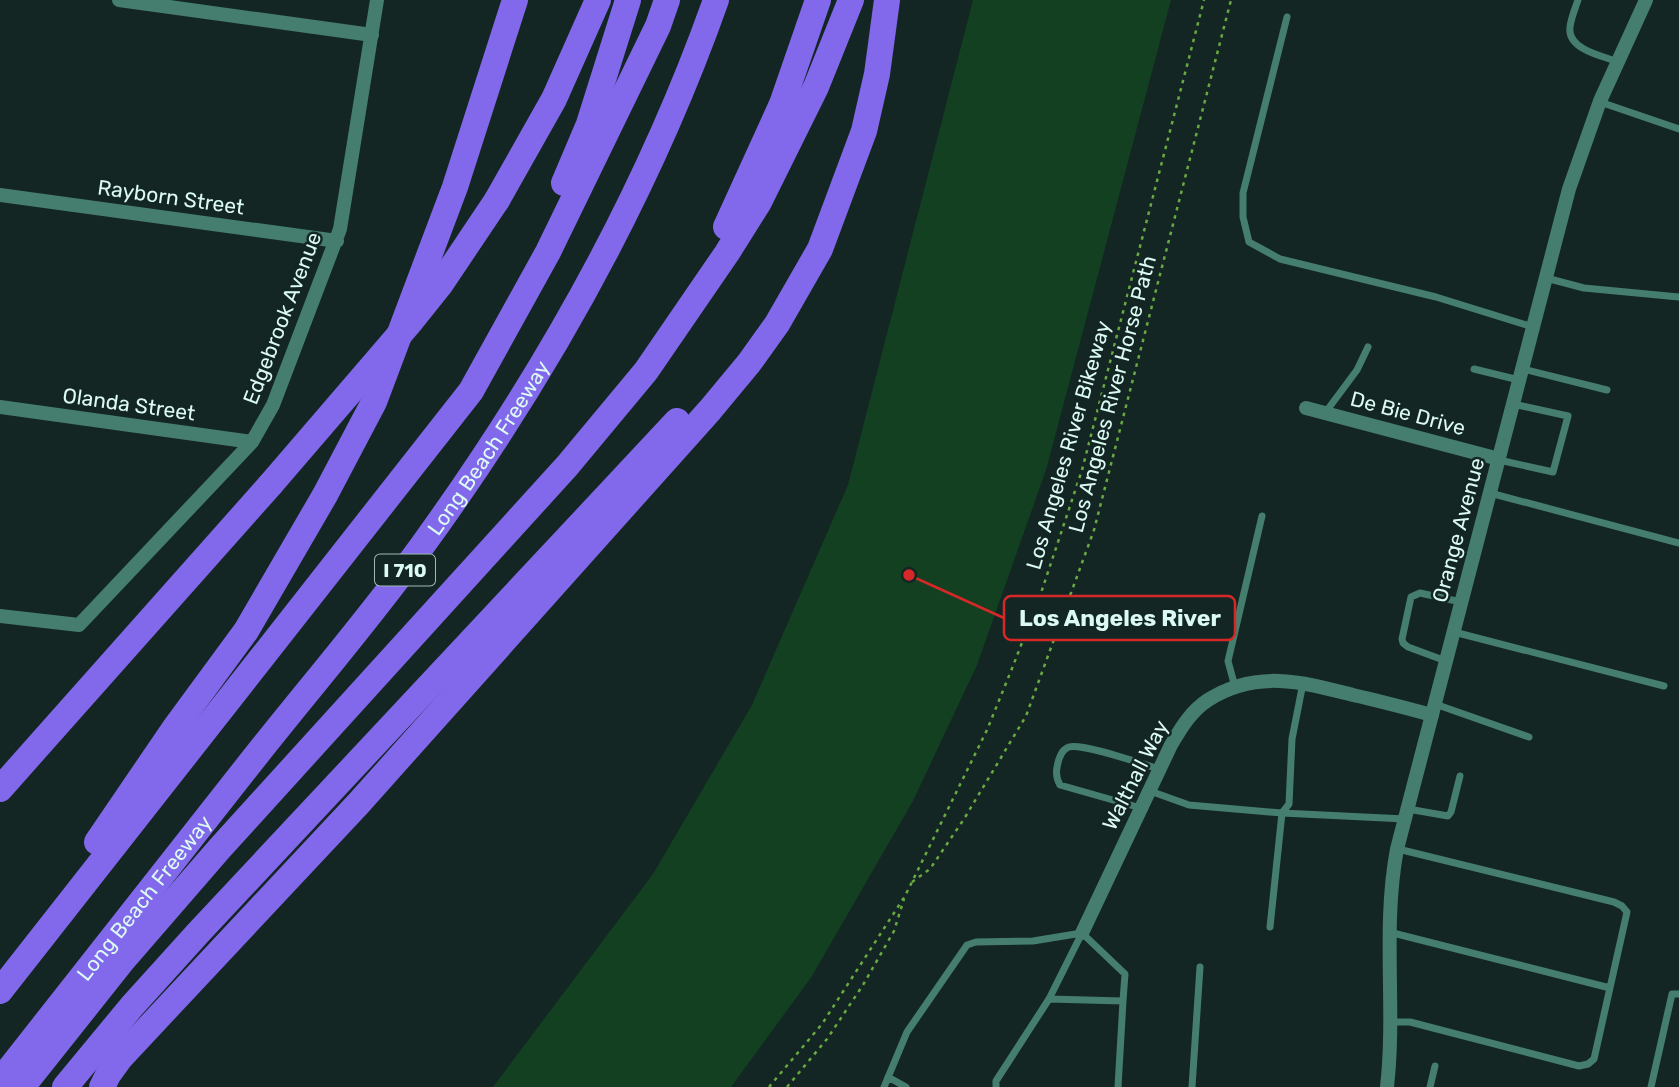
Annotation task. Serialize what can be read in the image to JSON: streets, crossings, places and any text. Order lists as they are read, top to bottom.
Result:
{
  "streets": {
    "highway": ["Long Beach Freeway", "I 710"],
    "street": [
      "Rayborn Street",
      "Edgebrook Avenue",
      "Olanda Street",
      "De Bie Drive",
      "Orange Avenue",
      "Walthall Way"
    ],
    "path": ["Los Angeles River Horse Path", "Los Angeles River Bikeway"]
  },
  "crossings": [
    ["Rayborn Street", "Edgebrook Avenue"],
    ["Edgebrook Avenue", "Olanda Street"],
    ["Los Angeles River Horse Path", "Los Angeles River Bikeway"],
    ["De Bie Drive", "Orange Avenue"],
    ["Orange Avenue", "Walthall Way"]
  ],
  "places": ["Los Angeles River"]
}
